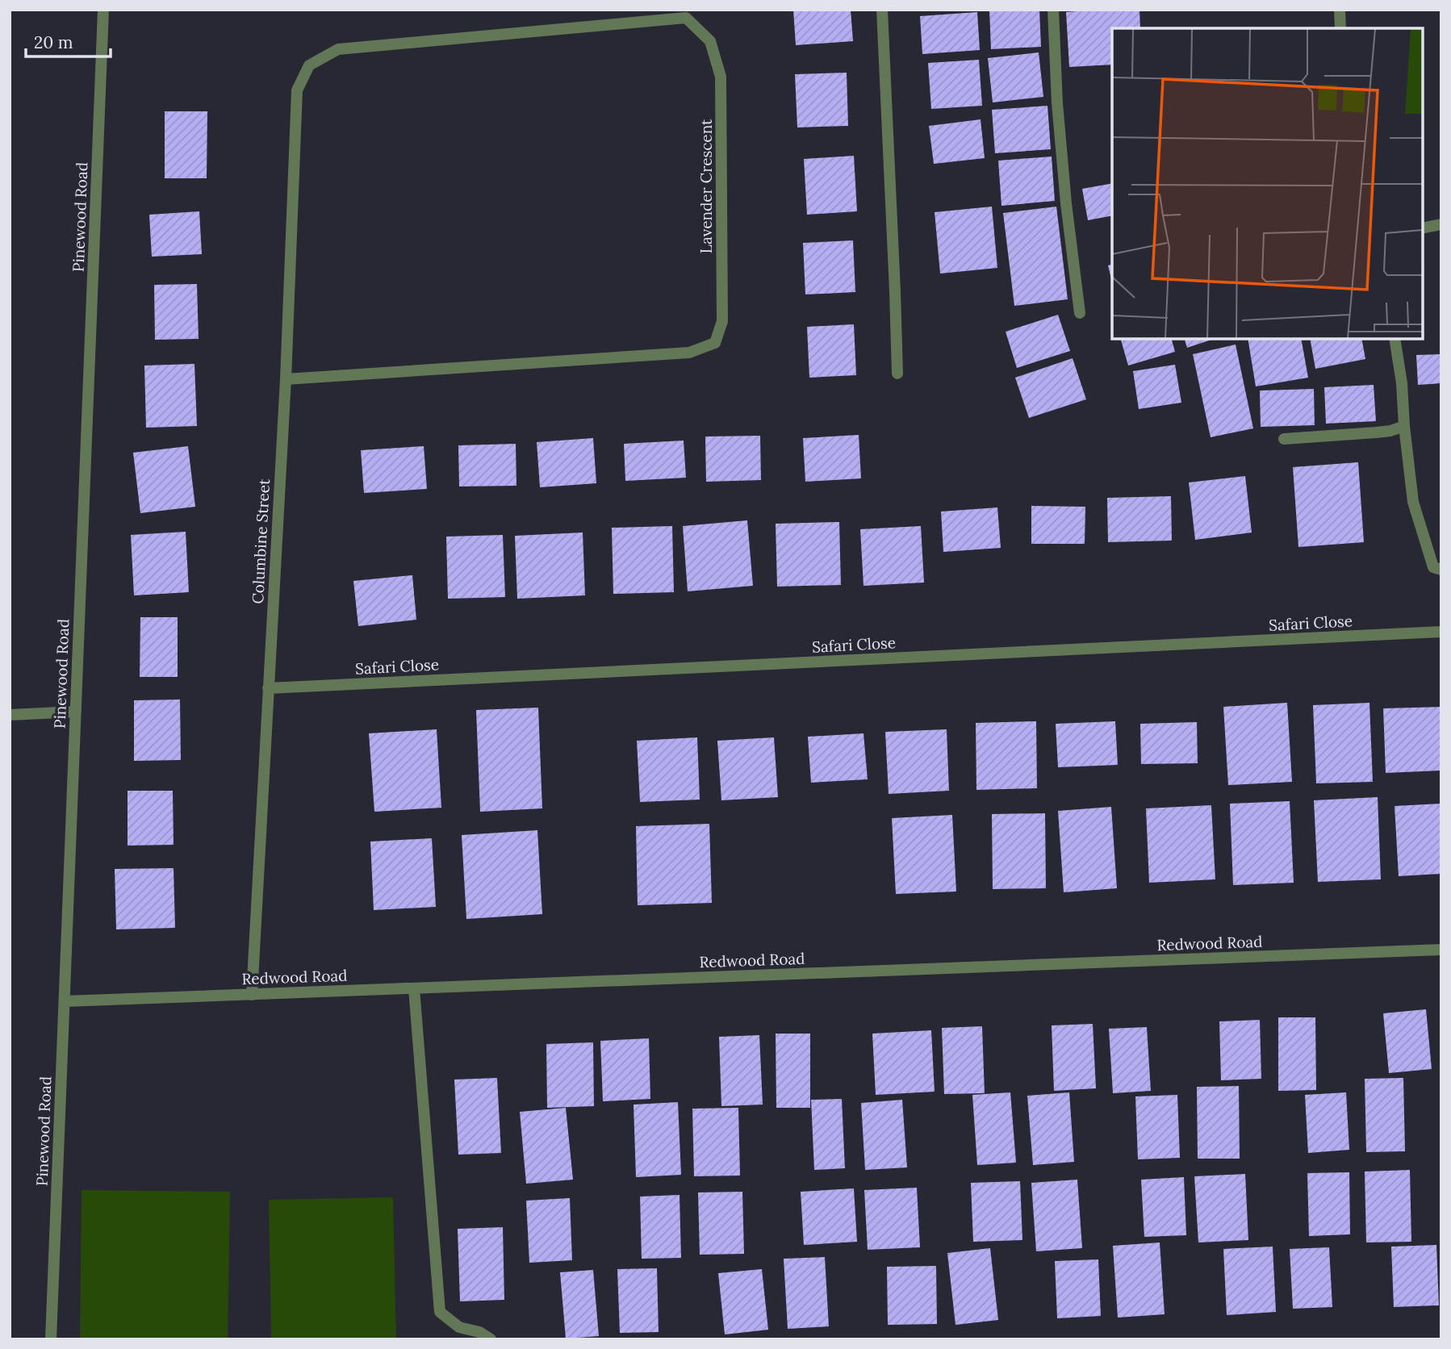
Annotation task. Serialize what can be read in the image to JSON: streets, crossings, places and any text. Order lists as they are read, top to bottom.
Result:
{
  "streets": {
    "street": [
      "Lavender Crescent",
      "Pinewood Road",
      "Columbine Street",
      "Safari Close",
      "Redwood Road"
    ]
  },
  "crossings": [
    ["Lavender Crescent", "Columbine Street"],
    ["Pinewood Road", "Redwood Road"],
    ["Columbine Street", "Safari Close"],
    ["Columbine Street", "Redwood Road"]
  ],
  "scale_bar": "20 m"
}
